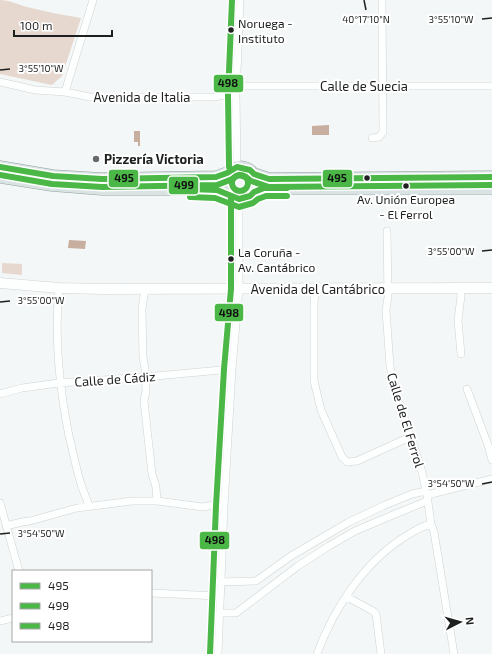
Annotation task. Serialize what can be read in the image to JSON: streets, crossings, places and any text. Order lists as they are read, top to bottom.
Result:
{
  "streets": {
    "street": [
      "Calle de Suecia",
      "Avenida de Italia",
      "Avenida del Cantábrico",
      "Calle de Cádiz",
      "Calle de El Ferrol"
    ]
  },
  "crossings": [
    ["Avenida del Cantábrico", "Calle de El Ferrol"]
  ],
  "places": [
    "Noruega - Instituto",
    "Pizzería Victoria",
    "Av. Unión Europea - El Ferrol",
    "La Coruña - Av. Cantábrico"
  ],
  "lines": ["transit line 498", "transit line 495", "transit line 499"],
  "legend": ["495", "499", "498"],
  "scale_bar": "100 m",
  "north": "right",
  "coordinates": [
    "3°55'10\"W",
    "40°17'10\"N",
    "3°55'00\"W",
    "3°54'50\"W"
  ]
}
